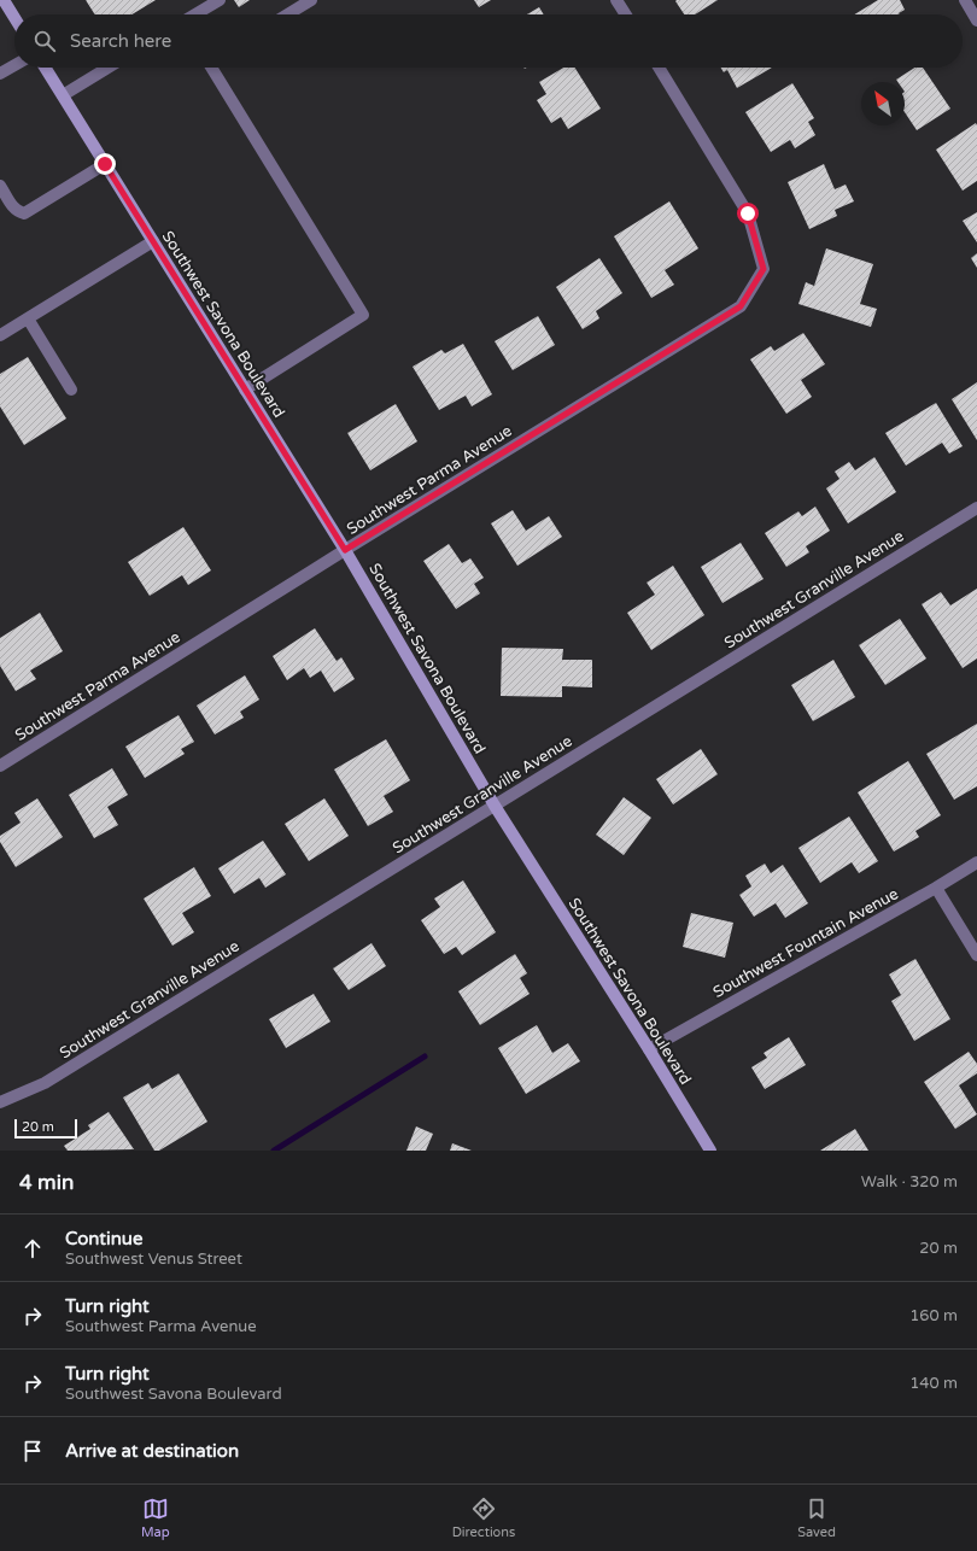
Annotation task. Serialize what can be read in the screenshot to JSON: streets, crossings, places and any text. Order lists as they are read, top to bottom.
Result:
{
  "streets": {
    "street": [
      "Southwest Savona Boulevard",
      "Southwest Parma Avenue",
      "Southwest Granville Avenue",
      "Southwest Fountain Avenue"
    ]
  },
  "crossings": [
    ["Southwest Savona Boulevard", "Southwest Parma Avenue"],
    ["Southwest Savona Boulevard", "Southwest Granville Avenue"],
    ["Southwest Savona Boulevard", "Southwest Fountain Avenue"]
  ],
  "scale_bar": "20 m",
  "north": "top left",
  "page": {
    "search": "Search here",
    "scale": "20 m",
    "heading": ["4 min", "Walk · 320 m"],
    "list": [
      ["Continue", "Southwest Venus Street", "20 m"],
      ["Turn right", "Southwest Parma Avenue", "160 m"],
      ["Turn right", "Southwest Savona Boulevard", "140 m"],
      "Arrive at destination"
    ],
    "nav": ["Map", "Directions", "Saved"]
  }
}
